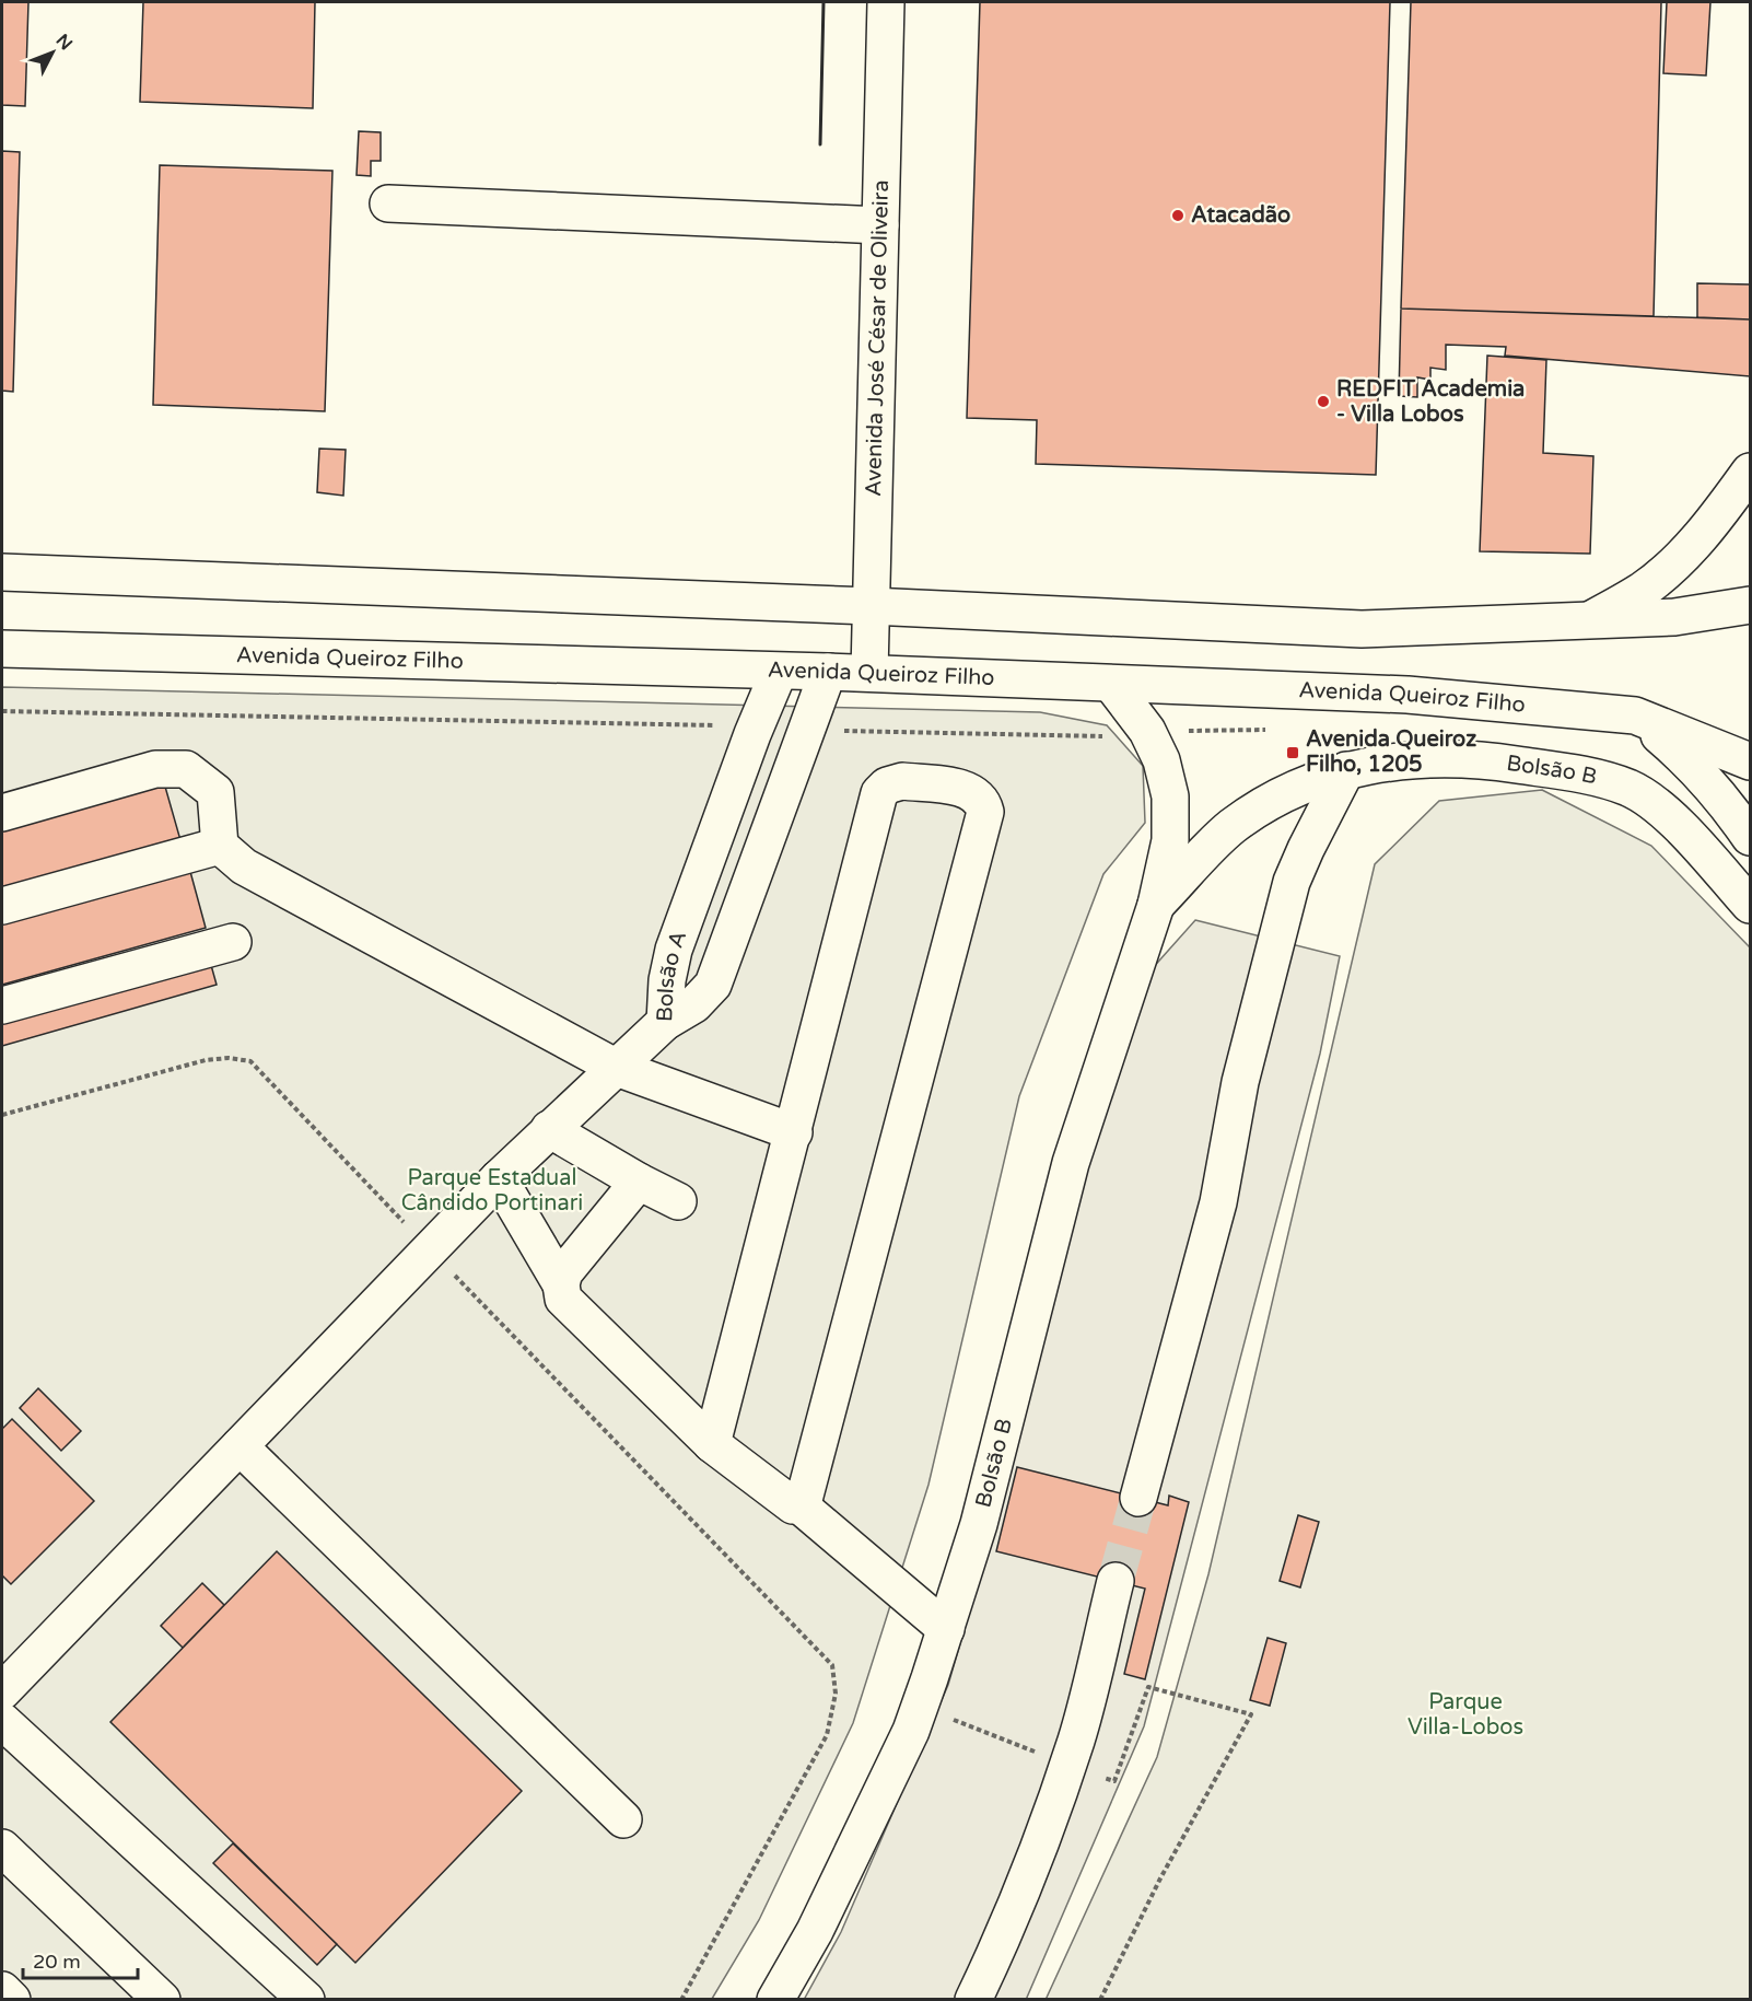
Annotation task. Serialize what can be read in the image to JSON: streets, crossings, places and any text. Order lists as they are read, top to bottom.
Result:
{
  "streets": {
    "main road": [
      "Avenida José César de Oliveira",
      "Avenida Queiroz Filho",
      "Bolsão B",
      "Bolsão A"
    ]
  },
  "crossings": [
    ["Avenida José César de Oliveira", "Avenida Queiroz Filho"],
    ["Avenida Queiroz Filho", "Bolsão B"],
    ["Avenida Queiroz Filho", "Bolsão A"]
  ],
  "parks": ["Parque Estadual Cândido Portinari", "Parque Villa-Lobos"],
  "places": {
    "other": ["Atacadão", "REDFIT Academia - Villa Lobos"],
    "transit": ["Avenida Queiroz Filho, 1205"]
  },
  "scale_bar": "20 m",
  "north": "top right"
}
